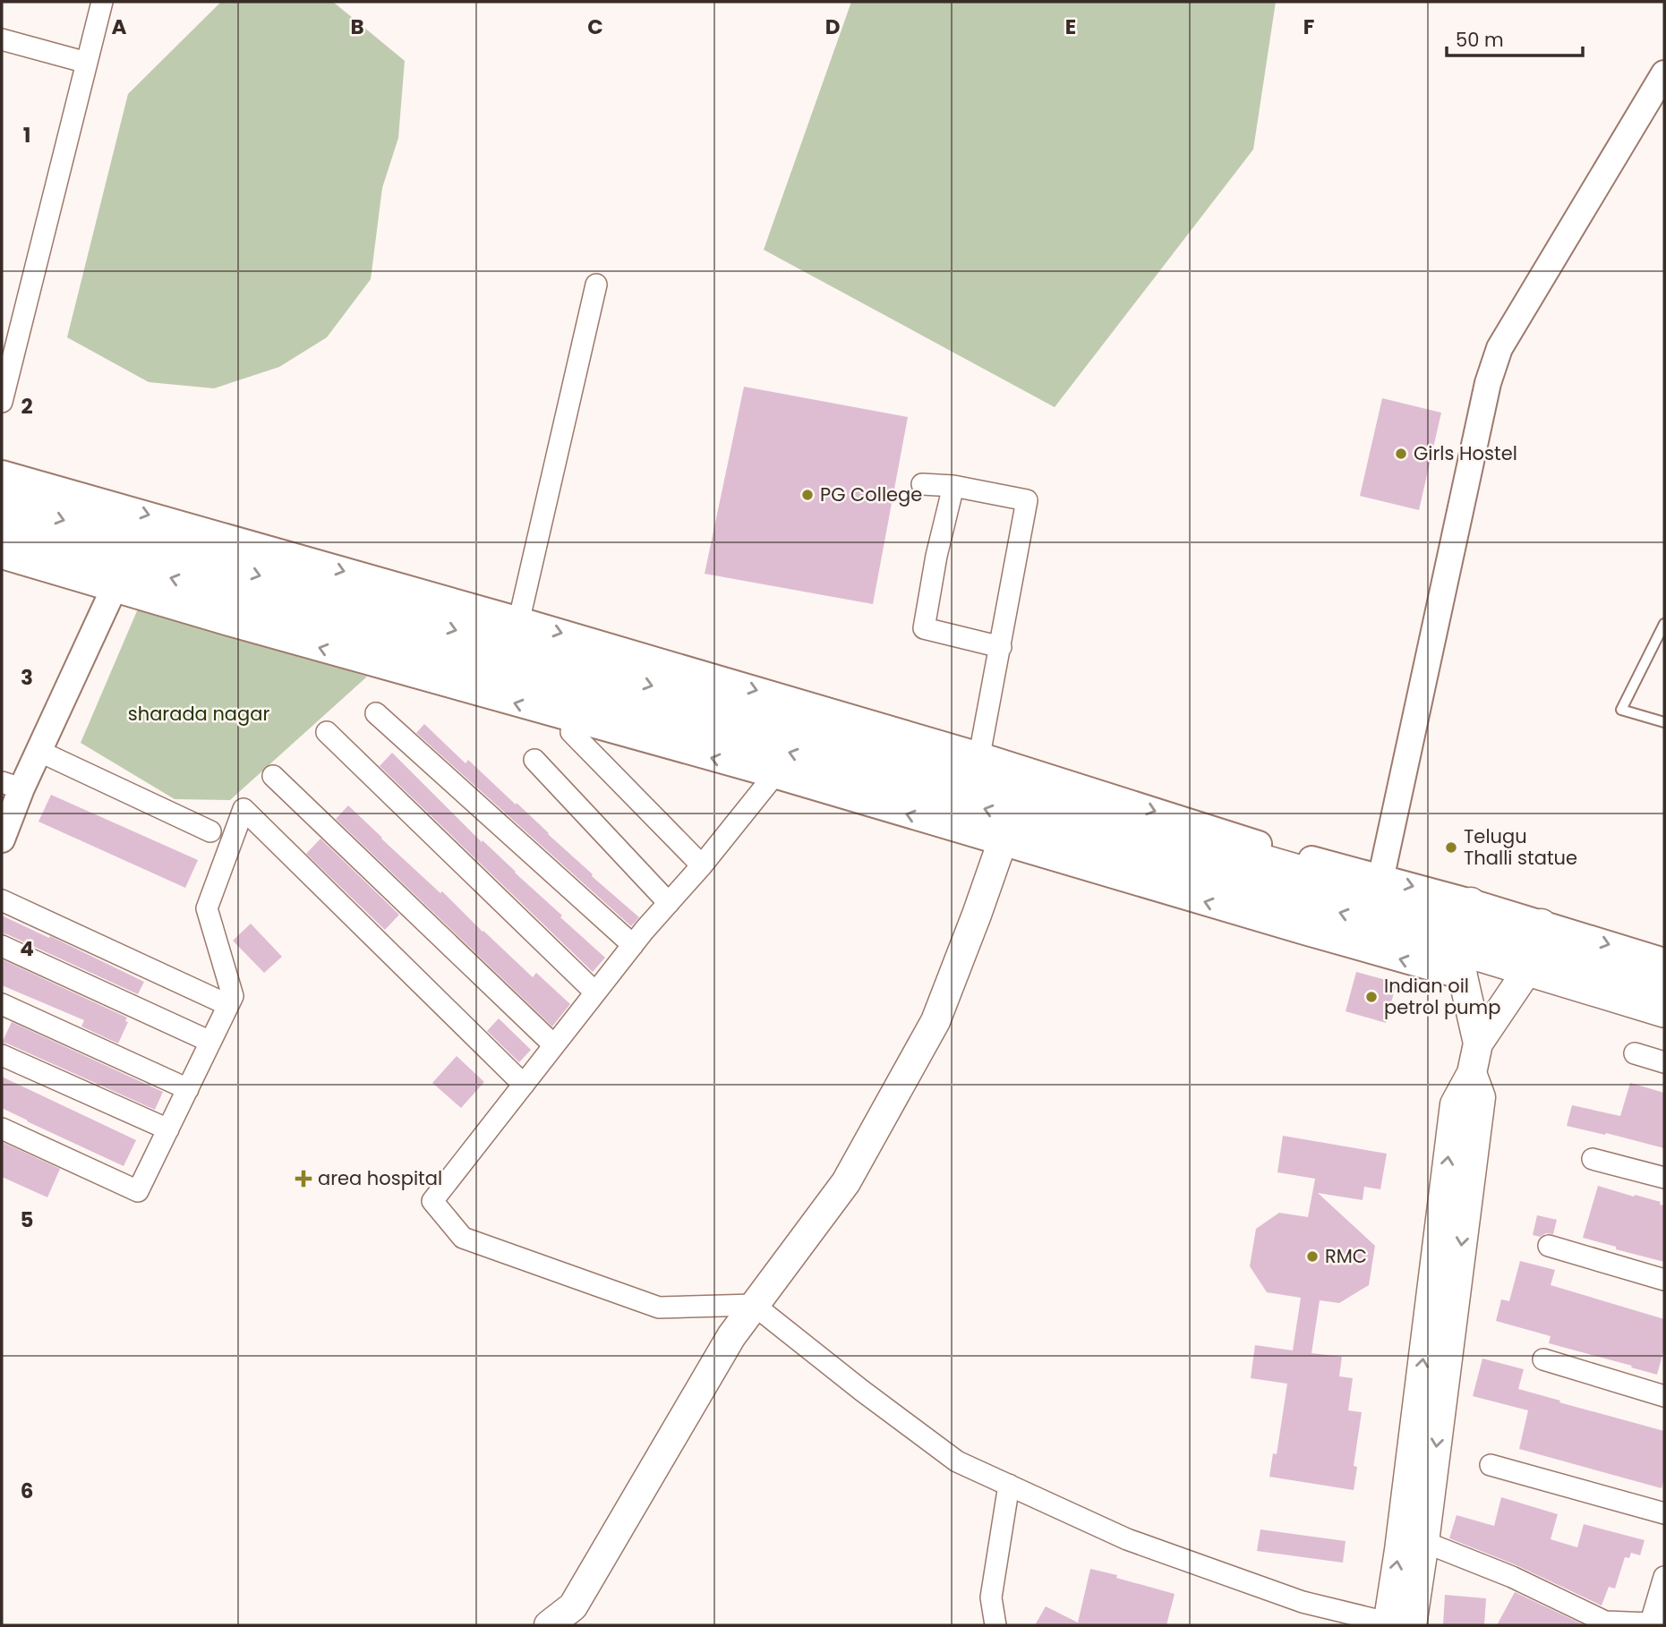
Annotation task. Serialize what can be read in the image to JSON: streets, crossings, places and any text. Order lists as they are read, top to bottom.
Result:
{
  "parks": ["sharada nagar"],
  "places": {
    "other": [
      "Girls Hostel",
      "PG College",
      "Telugu Thalli statue",
      "Indian oil petrol pump",
      "RMC"
    ],
    "health": ["area hospital"]
  },
  "scale_bar": "50 m",
  "grid": {
    "columns": [
      "A",
      "B",
      "C",
      "D",
      "E",
      "F"
    ],
    "rows": [
      "1",
      "2",
      "3",
      "4",
      "5",
      "6"
    ]
  }
}
